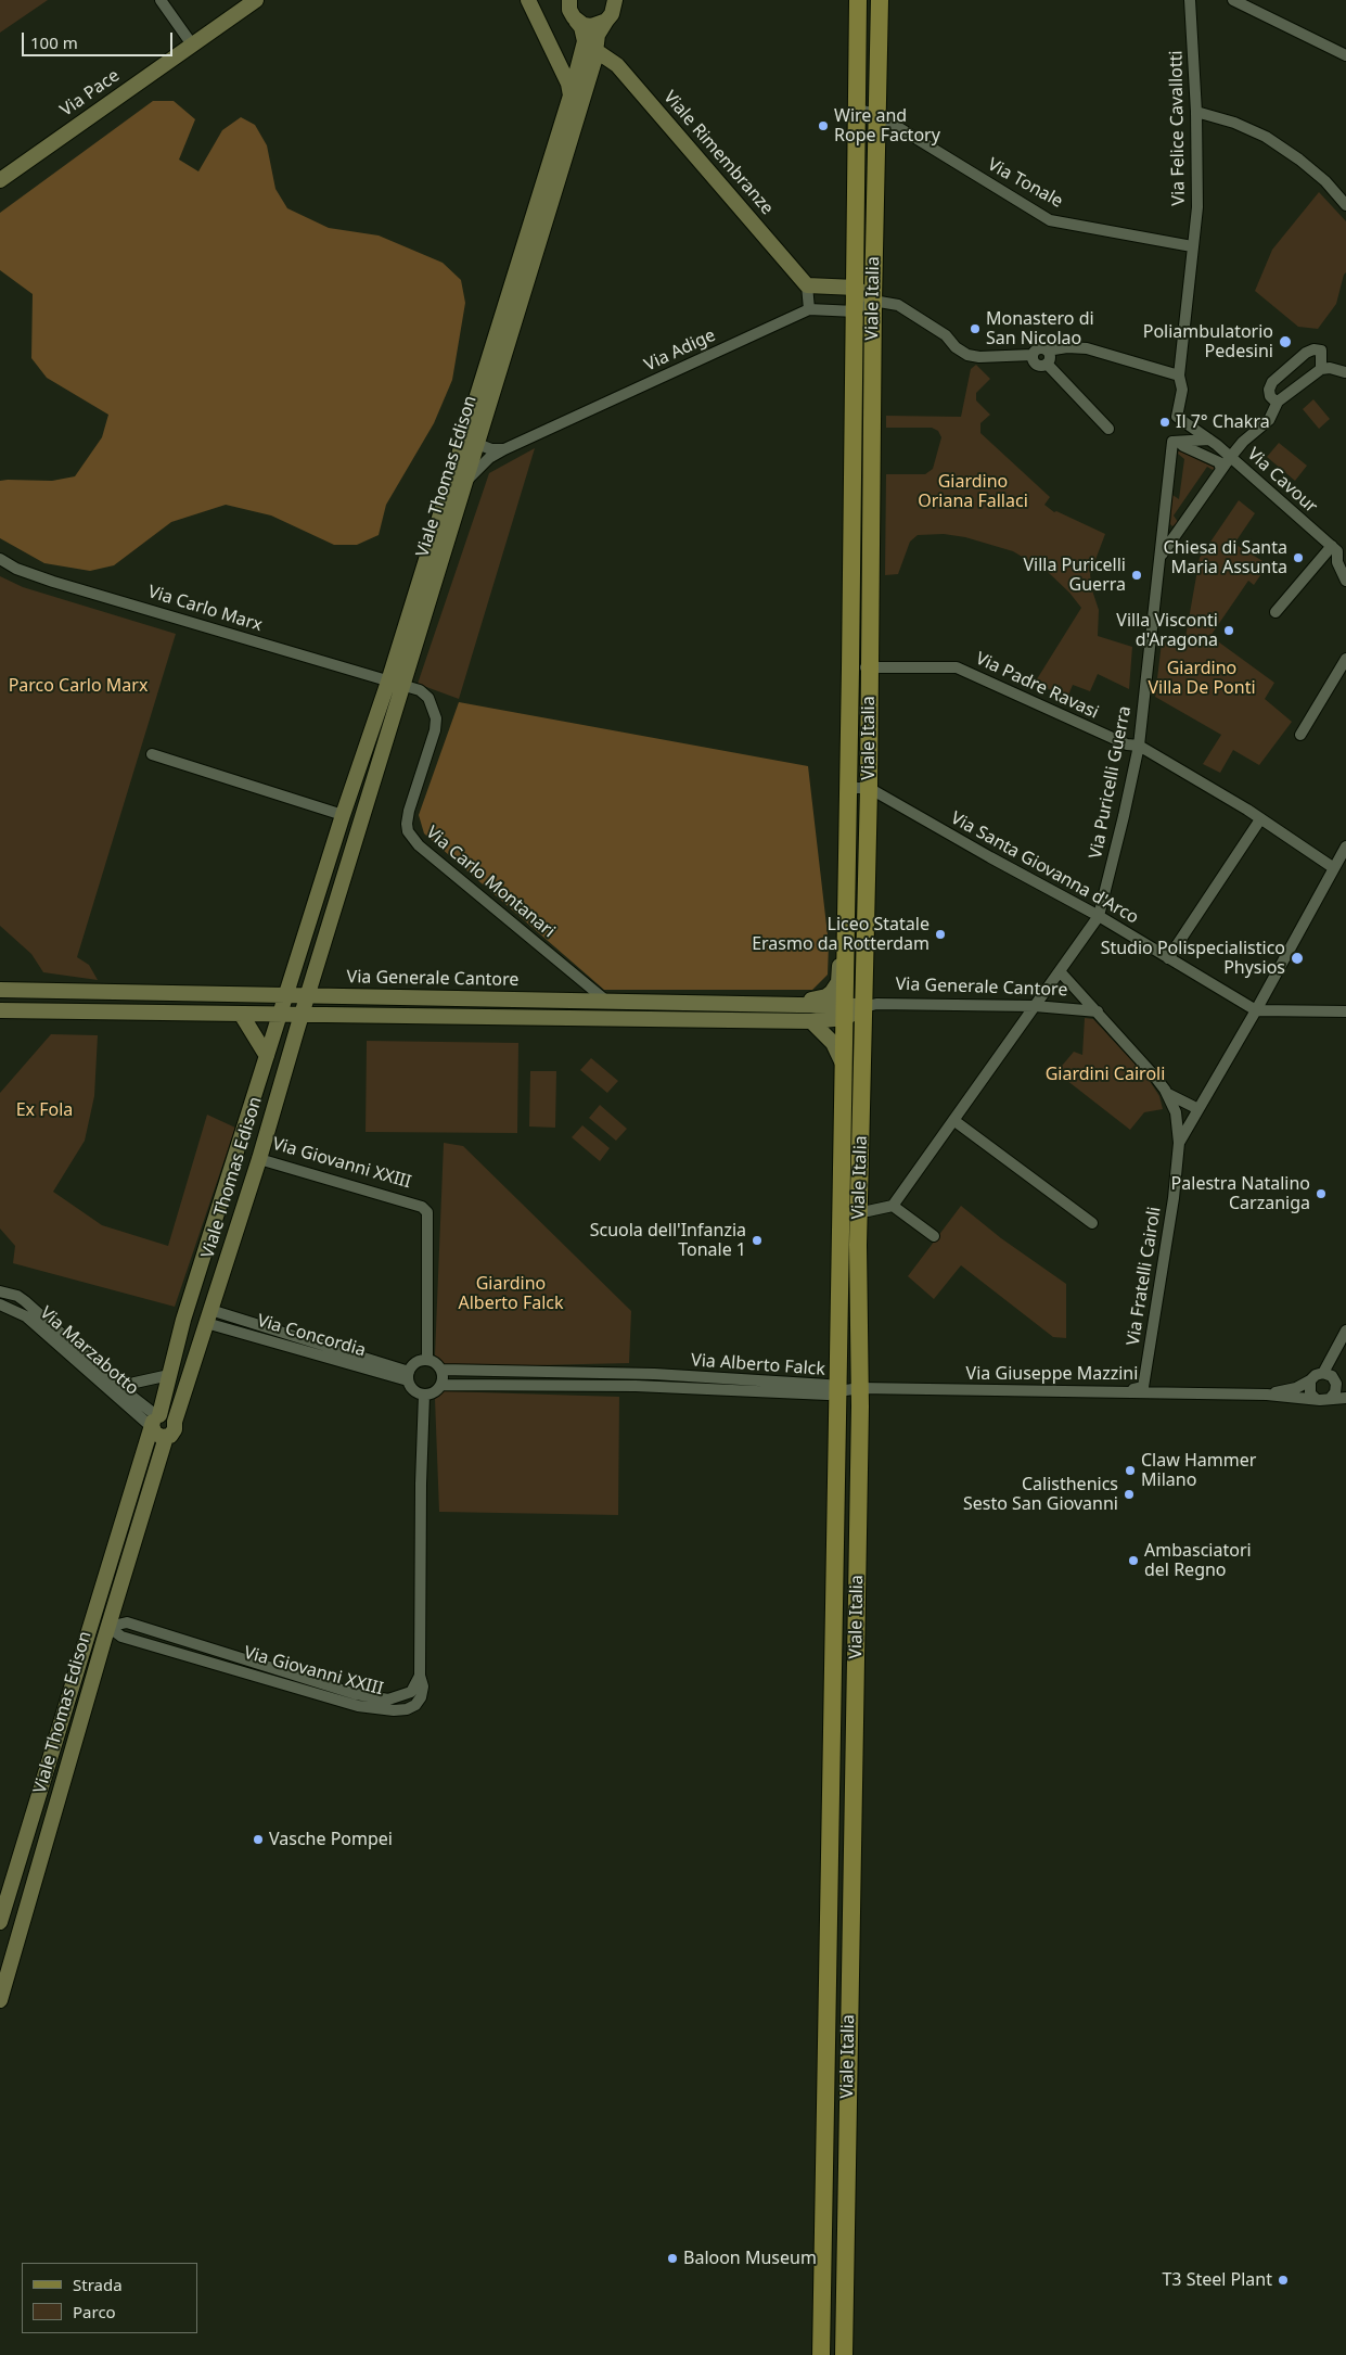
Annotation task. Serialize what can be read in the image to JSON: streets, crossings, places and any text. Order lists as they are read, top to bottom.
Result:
{
  "streets": {
    "main road": ["Viale Italia"],
    "street": [
      "Via Pace",
      "Via Felice Cavallotti",
      "Viale Rimembranze",
      "Via Tonale",
      "Via Adige",
      "Viale Thomas Edison",
      "Via Cavour",
      "Via Carlo Marx",
      "Via Padre Ravasi",
      "Via Puricelli Guerra",
      "Via Santa Giovanna d'Arco",
      "Via Carlo Montanari",
      "Via Generale Cantore",
      "Via Giovanni XXIII",
      "Via Fratelli Cairoli",
      "Via Concordia",
      "Via Marzabotto",
      "Via Alberto Falck",
      "Via Giuseppe Mazzini"
    ]
  },
  "crossings": [
    ["Via Felice Cavallotti", "Via Tonale"],
    ["Via Felice Cavallotti", "Via Cavour"],
    ["Viale Rimembranze", "Viale Thomas Edison"],
    ["Via Tonale", "Viale Italia"],
    ["Viale Italia", "Via Adige"],
    ["Viale Italia", "Via Padre Ravasi"],
    ["Viale Italia", "Via Santa Giovanna d'Arco"],
    ["Viale Italia", "Via Generale Cantore"],
    ["Viale Italia", "Via Alberto Falck"],
    ["Viale Italia", "Via Giuseppe Mazzini"],
    ["Via Adige", "Viale Thomas Edison"],
    ["Viale Thomas Edison", "Via Carlo Marx"],
    ["Viale Thomas Edison", "Via Carlo Montanari"],
    ["Viale Thomas Edison", "Via Generale Cantore"],
    ["Viale Thomas Edison", "Via Giovanni XXIII"],
    ["Viale Thomas Edison", "Via Concordia"],
    ["Viale Thomas Edison", "Via Marzabotto"],
    ["Via Cavour", "Via Puricelli Guerra"],
    ["Via Carlo Marx", "Via Carlo Montanari"],
    ["Via Padre Ravasi", "Via Puricelli Guerra"],
    ["Via Puricelli Guerra", "Via Santa Giovanna d'Arco"],
    ["Via Puricelli Guerra", "Via Generale Cantore"],
    ["Via Puricelli Guerra", "Via Fratelli Cairoli"],
    ["Via Carlo Montanari", "Via Generale Cantore"],
    ["Via Generale Cantore", "Via Fratelli Cairoli"],
    ["Via Giovanni XXIII", "Via Concordia"],
    ["Via Giovanni XXIII", "Via Alberto Falck"],
    ["Via Fratelli Cairoli", "Via Giuseppe Mazzini"],
    ["Via Concordia", "Via Alberto Falck"],
    ["Via Alberto Falck", "Via Giuseppe Mazzini"]
  ],
  "parks": [
    "Giardino Oriana Fallaci",
    "Giardino Villa De Ponti",
    "Parco Carlo Marx",
    "Giardini Cairoli",
    "Ex Fola",
    "Giardino Alberto Falck"
  ],
  "places": [
    "Wire and Rope Factory",
    "Monastero di San Nicolao",
    "Poliambulatorio Pedesini",
    "Il 7° Chakra",
    "Chiesa di Santa Maria Assunta",
    "Villa Puricelli Guerra",
    "Villa Visconti d'Aragona",
    "Liceo Statale Erasmo da Rotterdam",
    "Studio Polispecialistico Physios",
    "Palestra Natalino Carzaniga",
    "Scuola dell'Infanzia Tonale 1",
    "Claw Hammer Milano",
    "Calisthenics Sesto San Giovanni",
    "Ambasciatori del Regno",
    "Vasche Pompei",
    "Baloon Museum",
    "T3 Steel Plant"
  ],
  "legend": ["Strada", "Parco"],
  "scale_bar": "100 m"
}
